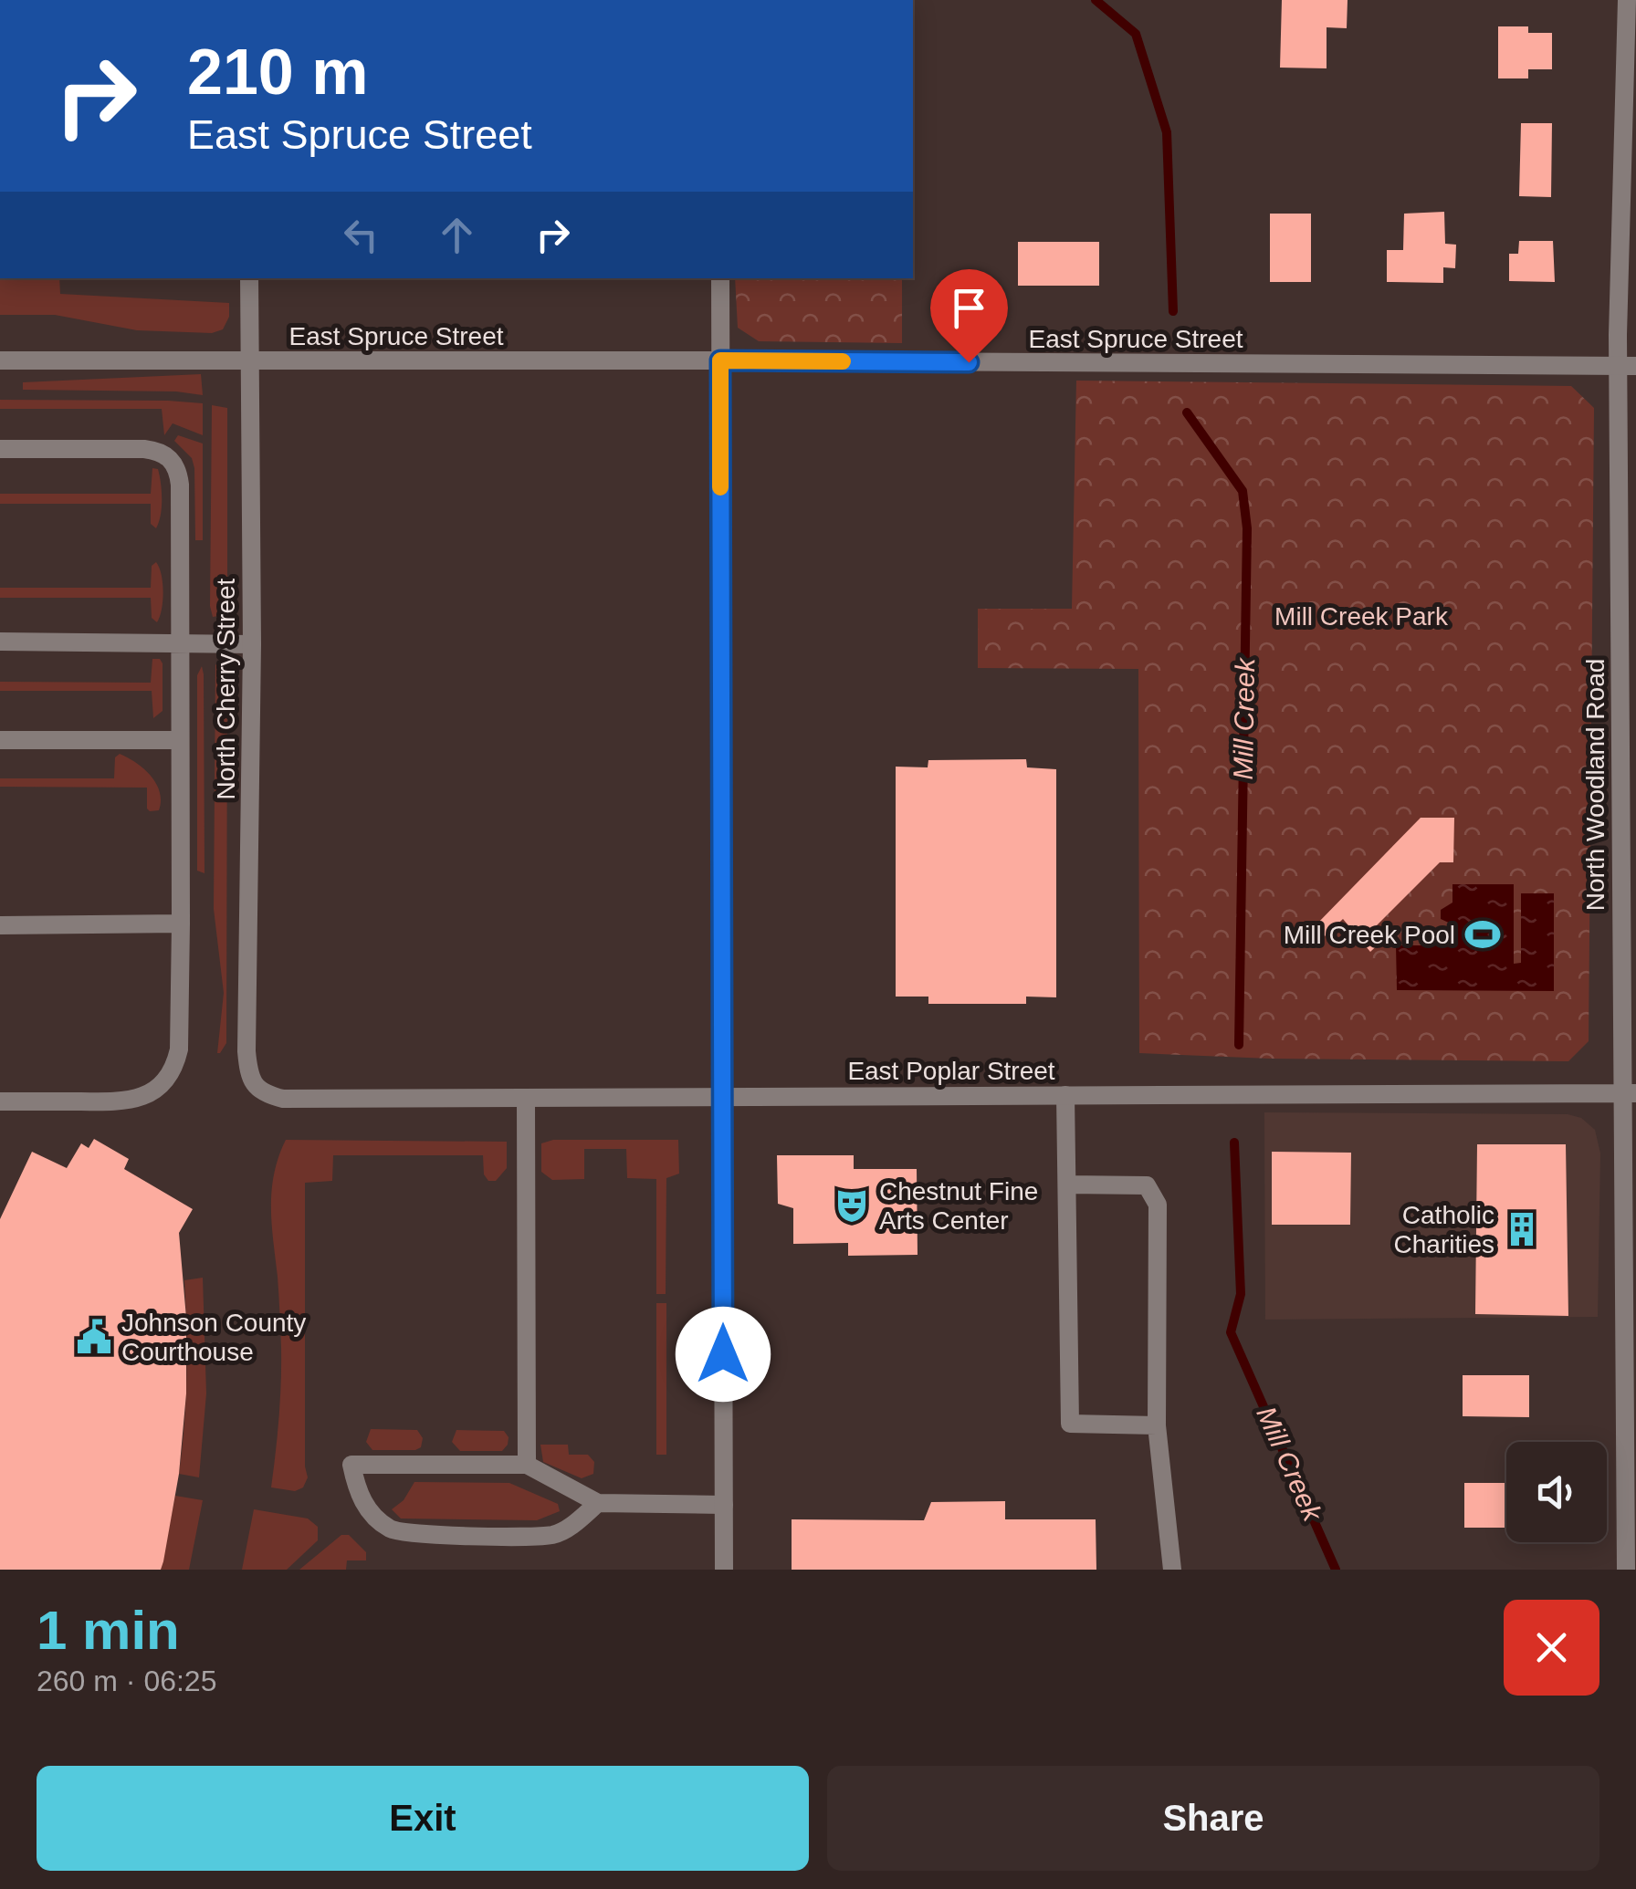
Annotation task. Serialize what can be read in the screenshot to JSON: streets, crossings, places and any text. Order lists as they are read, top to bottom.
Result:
{
  "streets": {
    "street": [
      "East Spruce Street",
      "North Cherry Street",
      "North Woodland Road",
      "East Poplar Street"
    ]
  },
  "crossings": [
    ["East Spruce Street", "North Cherry Street"],
    ["East Spruce Street", "North Woodland Road"],
    ["North Cherry Street", "East Poplar Street"],
    ["North Woodland Road", "East Poplar Street"]
  ],
  "water": ["Mill Creek"],
  "parks": ["Mill Creek Park"],
  "places": {
    "sports": ["Mill Creek Pool"],
    "theatre": ["Chestnut Fine Arts Center"],
    "building": ["Catholic Charities"],
    "public building": ["Johnson County Courthouse"]
  },
  "page": {
    "turn": ["210 m", "East Spruce Street"],
    "heading": ["1 min", "260 m · 06:25"],
    "buttons": ["Exit", "Share"]
  }
}
